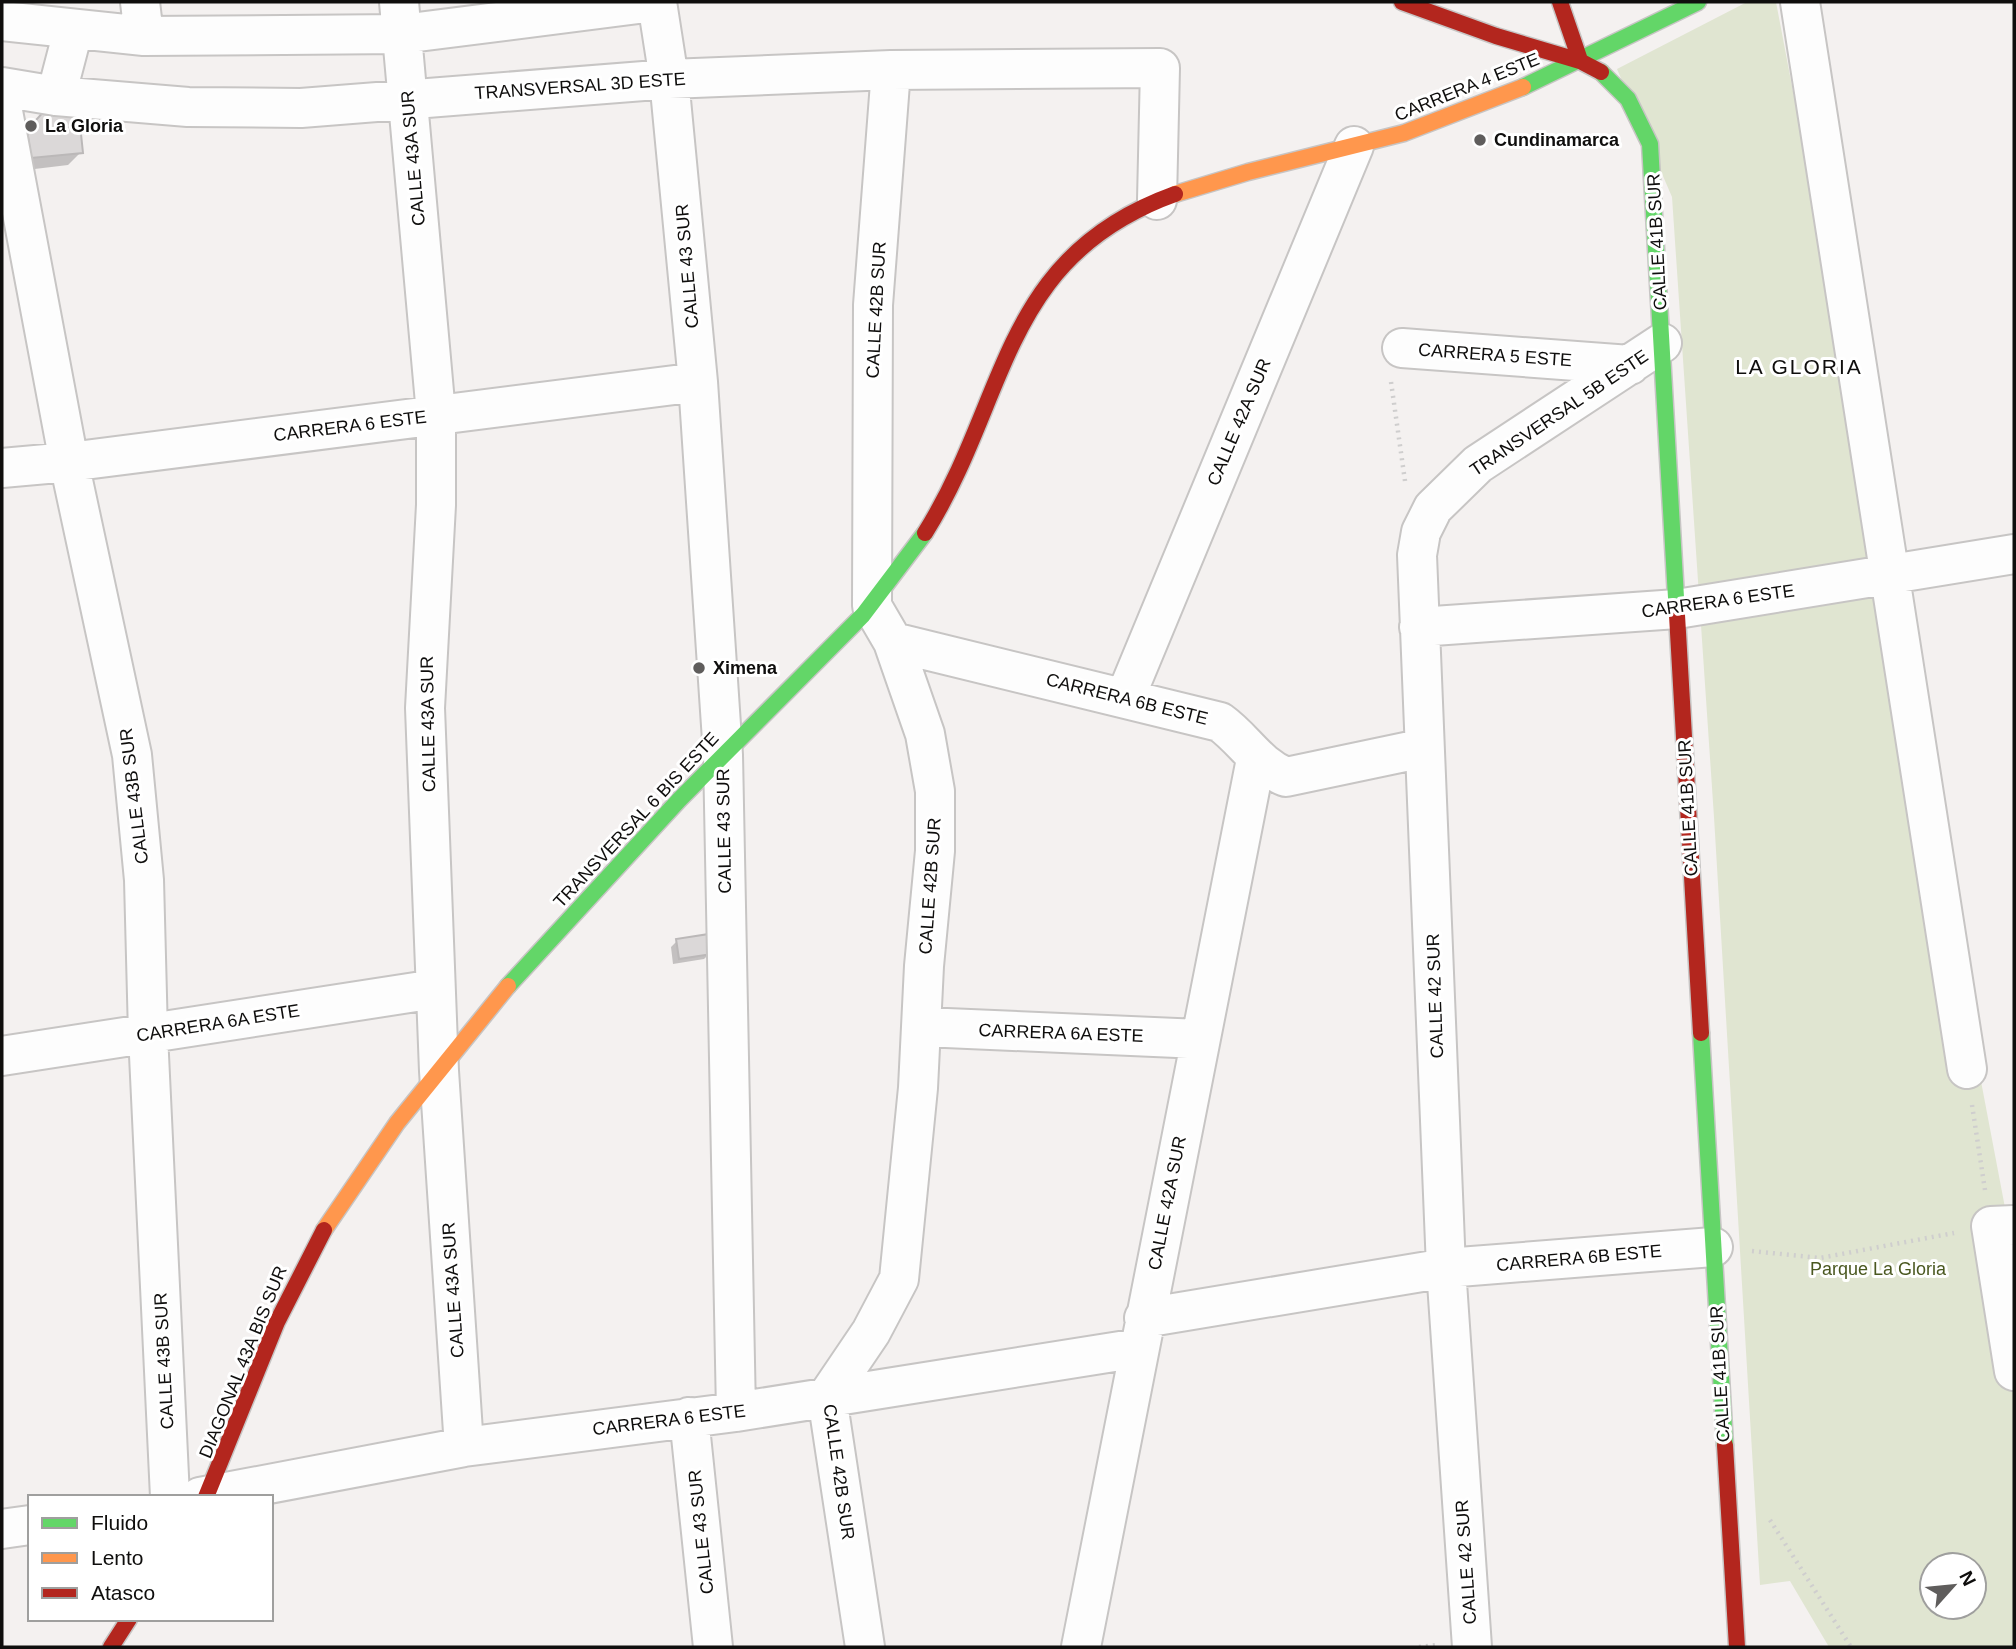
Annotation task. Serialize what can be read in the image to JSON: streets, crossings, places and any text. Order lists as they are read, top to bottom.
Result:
{
  "streets": {
    "street": [
      "TRANSVERSAL 3D ESTE",
      "CARRERA 4 ESTE",
      "CALLE 43A SUR",
      "CALLE 41B SUR",
      "CALLE 43 SUR",
      "CALLE 42B SUR",
      "CARRERA 5 ESTE",
      "TRANSVERSAL 5B ESTE",
      "CALLE 42A SUR",
      "CARRERA 6 ESTE",
      "CARRERA 6B ESTE",
      "CALLE 43B SUR",
      "TRANSVERSAL 6 BIS ESTE",
      "CALLE 42 SUR",
      "CARRERA 6A ESTE",
      "DIAGONAL 43A BIS SUR"
    ]
  },
  "crossings": [
    ["TRANSVERSAL 3D ESTE", "CARRERA 4 ESTE"],
    ["TRANSVERSAL 3D ESTE", "CALLE 43A SUR"],
    ["TRANSVERSAL 3D ESTE", "CALLE 43 SUR"],
    ["TRANSVERSAL 3D ESTE", "CALLE 42B SUR"],
    ["TRANSVERSAL 3D ESTE", "TRANSVERSAL 6 BIS ESTE"],
    ["CARRERA 4 ESTE", "CALLE 41B SUR"],
    ["CARRERA 4 ESTE", "CALLE 42A SUR"],
    ["CARRERA 4 ESTE", "TRANSVERSAL 6 BIS ESTE"],
    ["CALLE 43A SUR", "CARRERA 6 ESTE"],
    ["CALLE 43A SUR", "TRANSVERSAL 6 BIS ESTE"],
    ["CALLE 43A SUR", "CARRERA 6A ESTE"],
    ["CALLE 43A SUR", "DIAGONAL 43A BIS SUR"],
    ["CALLE 41B SUR", "TRANSVERSAL 5B ESTE"],
    ["CALLE 41B SUR", "CARRERA 6 ESTE"],
    ["CALLE 41B SUR", "CARRERA 6B ESTE"],
    ["CALLE 43 SUR", "CARRERA 6 ESTE"],
    ["CALLE 43 SUR", "TRANSVERSAL 6 BIS ESTE"],
    ["CALLE 42B SUR", "CARRERA 6 ESTE"],
    ["CALLE 42B SUR", "CARRERA 6B ESTE"],
    ["CALLE 42B SUR", "TRANSVERSAL 6 BIS ESTE"],
    ["CALLE 42B SUR", "CARRERA 6A ESTE"],
    ["CARRERA 5 ESTE", "TRANSVERSAL 5B ESTE"],
    ["TRANSVERSAL 5B ESTE", "CALLE 42 SUR"],
    ["CALLE 42A SUR", "CARRERA 6 ESTE"],
    ["CALLE 42A SUR", "CARRERA 6B ESTE"],
    ["CALLE 42A SUR", "CARRERA 6A ESTE"],
    ["CARRERA 6 ESTE", "CARRERA 6B ESTE"],
    ["CARRERA 6 ESTE", "CALLE 43B SUR"],
    ["CARRERA 6 ESTE", "CALLE 42 SUR"],
    ["CARRERA 6B ESTE", "CALLE 42 SUR"],
    ["CALLE 43B SUR", "CARRERA 6A ESTE"],
    ["TRANSVERSAL 6 BIS ESTE", "DIAGONAL 43A BIS SUR"]
  ],
  "districts": ["LA GLORIA"],
  "parks": ["Parque La Gloria"],
  "places": ["La Gloria", "Cundinamarca", "Ximena"],
  "legend": ["Fluido", "Lento", "Atasco"],
  "north": "top right"
}
